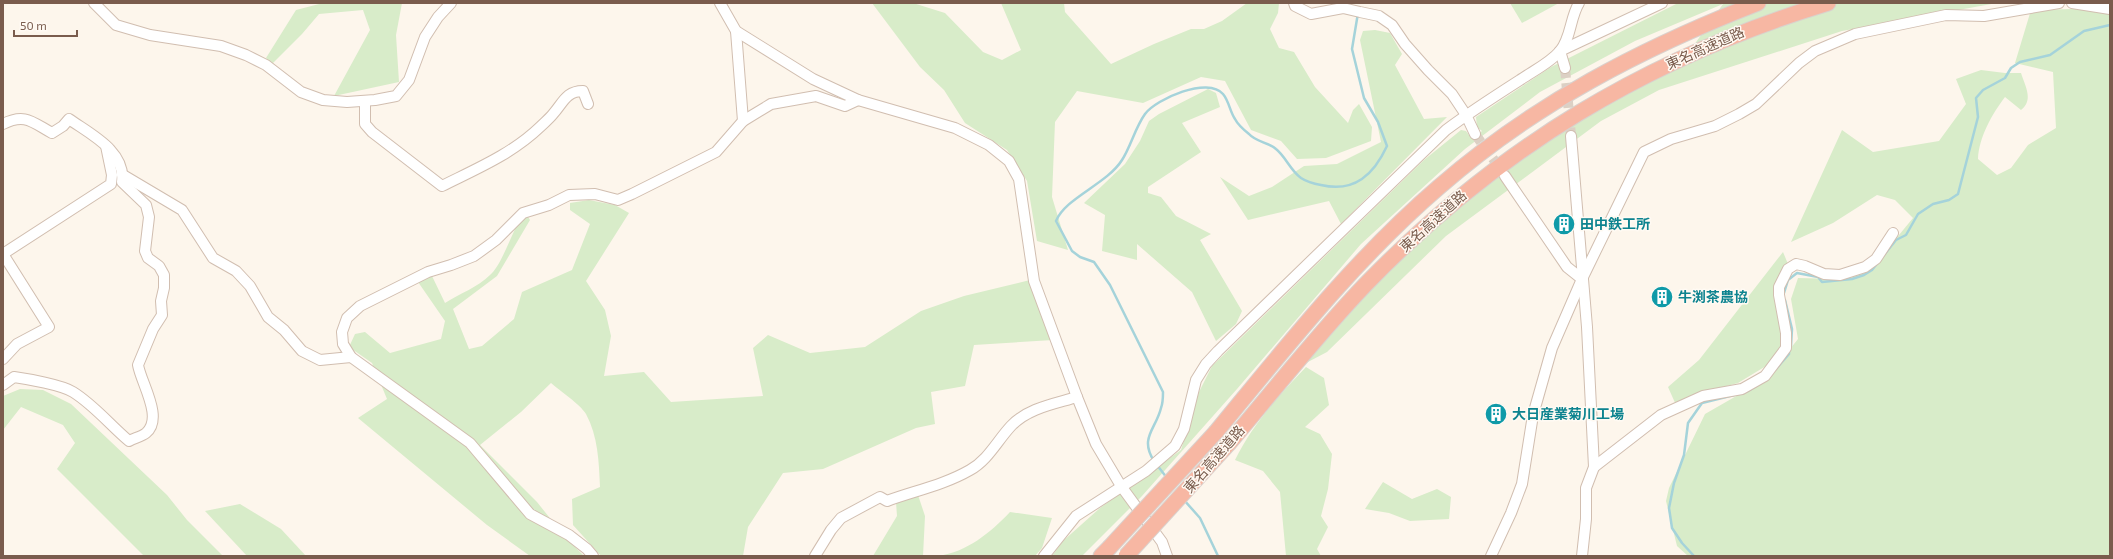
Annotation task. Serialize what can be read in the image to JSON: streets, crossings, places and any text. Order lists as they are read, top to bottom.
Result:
{
  "streets": {
    "highway": ["東名高速道路"]
  },
  "places": {
    "building": ["田中鉄工所", "牛渕茶農協", "大日産業菊川工場"]
  },
  "scale_bar": "50 m"
}
